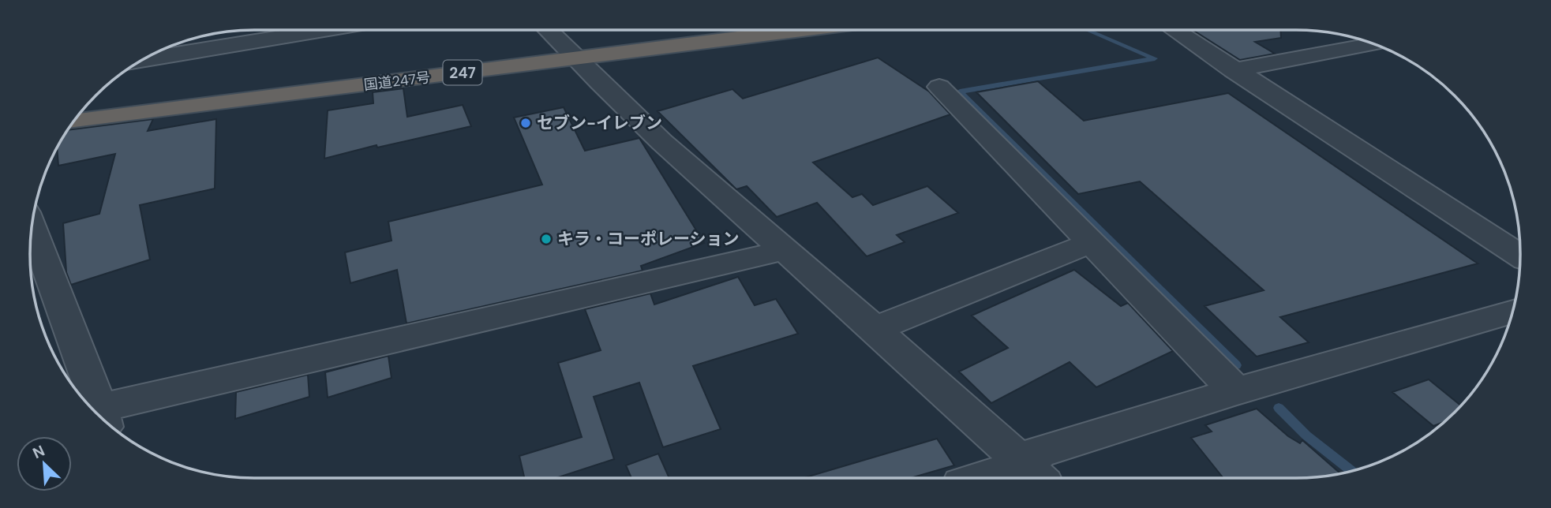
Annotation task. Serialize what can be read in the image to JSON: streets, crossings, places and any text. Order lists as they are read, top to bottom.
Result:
{
  "streets": {
    "highway": ["247", "国道247号"]
  },
  "places": ["セブン-イレブン", "キラ・コーポレーション"],
  "north": "top left"
}
